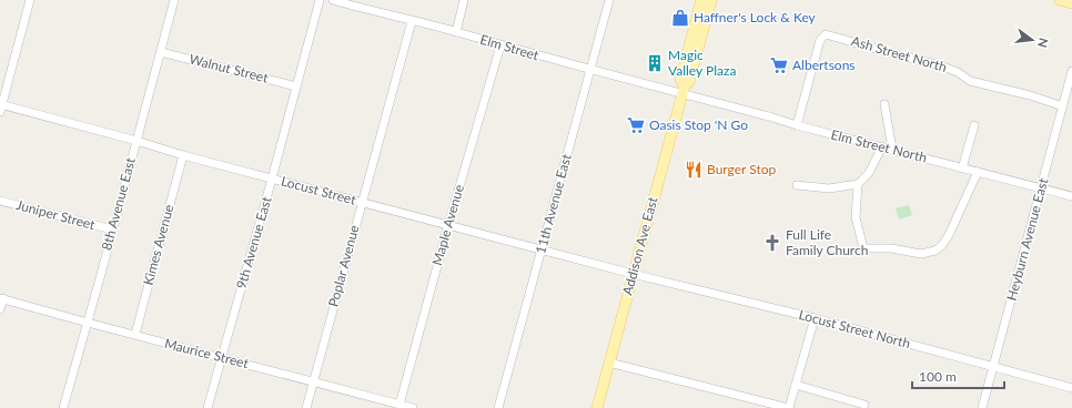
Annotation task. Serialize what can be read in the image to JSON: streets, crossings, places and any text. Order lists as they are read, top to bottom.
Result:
{
  "streets": {
    "main road": ["Addison Ave East"],
    "street": [
      "Elm Street",
      "Ash Street North",
      "Walnut Street",
      "Elm Street North",
      "Locust Street",
      "8th Avenue East",
      "11th Avenue East",
      "Juniper Street",
      "Maple Avenue",
      "Heyburn Avenue East",
      "9th Avenue East",
      "Kimes Avenue",
      "Poplar Avenue",
      "Locust Street North",
      "Maurice Street"
    ]
  },
  "crossings": [
    ["Elm Street", "Elm Street North"],
    ["Elm Street", "11th Avenue East"],
    ["Elm Street", "Maple Avenue"],
    ["Elm Street", "Addison Ave East"],
    ["Elm Street", "Poplar Avenue"],
    ["Ash Street North", "Elm Street North"],
    ["Ash Street North", "Heyburn Avenue East"],
    ["Walnut Street", "8th Avenue East"],
    ["Walnut Street", "9th Avenue East"],
    ["Elm Street North", "Heyburn Avenue East"],
    ["Elm Street North", "Addison Ave East"],
    ["Locust Street", "8th Avenue East"],
    ["Locust Street", "11th Avenue East"],
    ["Locust Street", "Maple Avenue"],
    ["Locust Street", "9th Avenue East"],
    ["Locust Street", "Kimes Avenue"],
    ["Locust Street", "Addison Ave East"],
    ["Locust Street", "Poplar Avenue"],
    ["Locust Street", "Locust Street North"],
    ["8th Avenue East", "Juniper Street"],
    ["8th Avenue East", "Maurice Street"],
    ["Maple Avenue", "Maurice Street"],
    ["Heyburn Avenue East", "Locust Street North"],
    ["9th Avenue East", "Maurice Street"],
    ["Kimes Avenue", "Maurice Street"],
    ["Addison Ave East", "Locust Street North"],
    ["Poplar Avenue", "Maurice Street"]
  ],
  "places": {
    "shop": ["Haffner's Lock & Key"],
    "building": ["Magic Valley Plaza"],
    "supermarket": ["Albertsons", "Oasis Stop 'N Go"],
    "restaurant": ["Burger Stop"],
    "church": ["Full Life Family Church"]
  },
  "scale_bar": "100 m",
  "north": "right"
}
